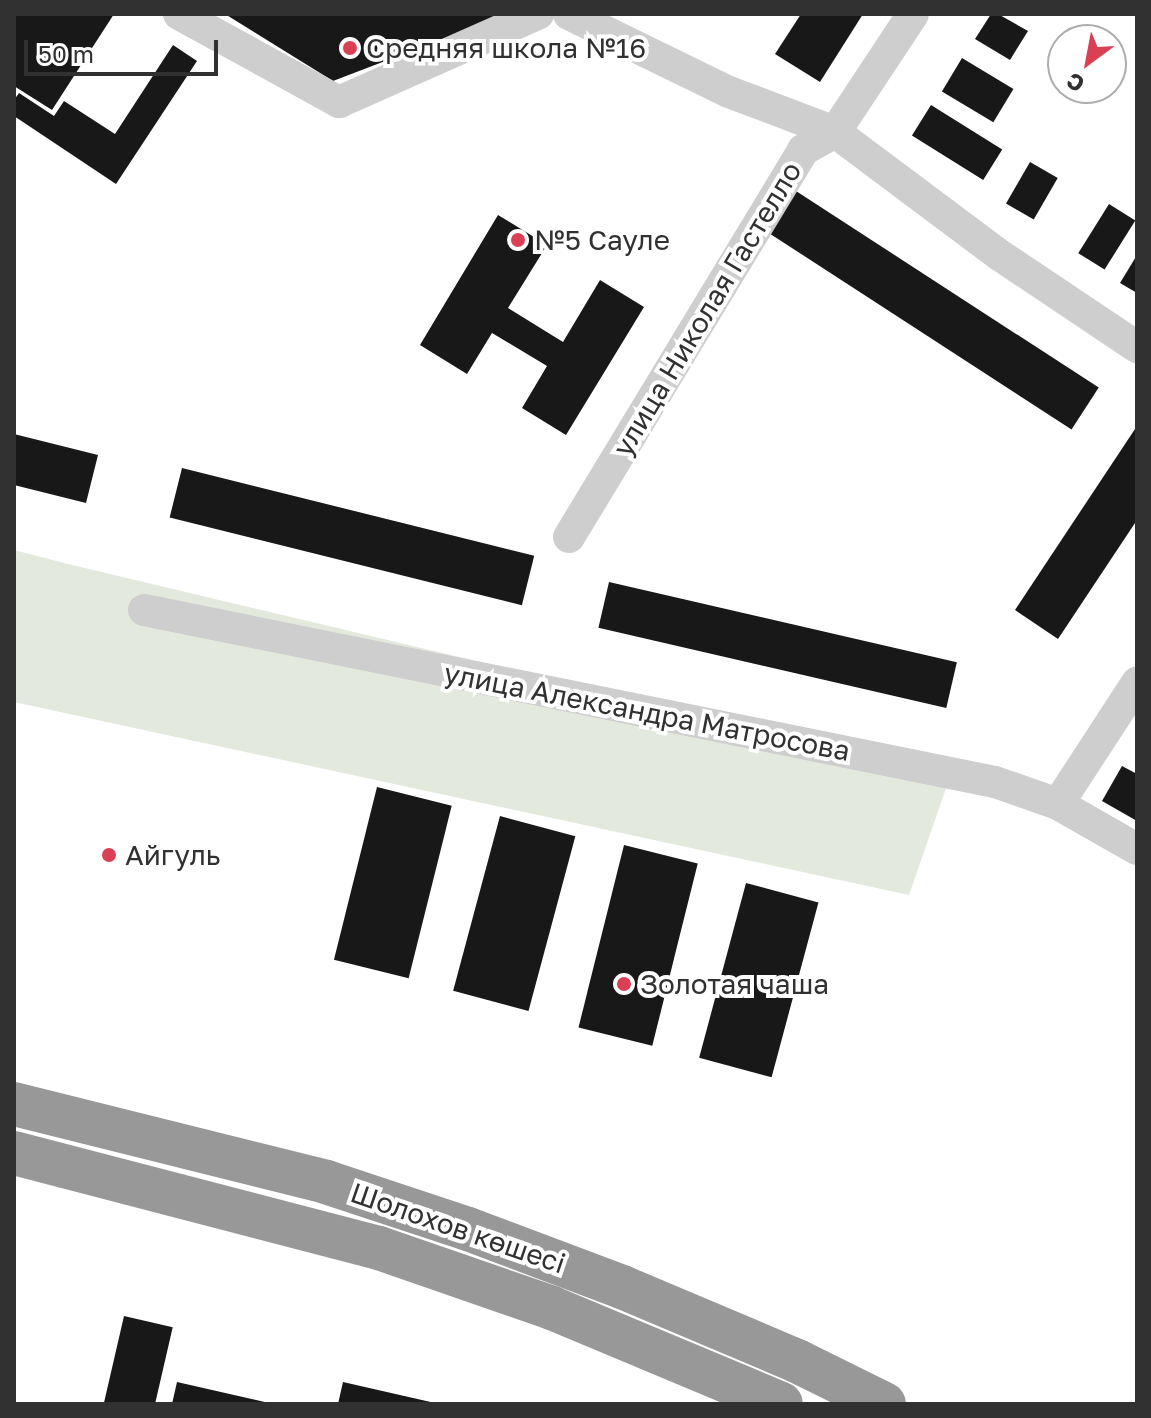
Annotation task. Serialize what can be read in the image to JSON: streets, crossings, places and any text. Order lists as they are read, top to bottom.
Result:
{
  "streets": {
    "highway": ["Шолохов көшесі"],
    "street": ["улица Николая Гастелло", "улица Александра Матросова"]
  },
  "places": [
    "Средняя школа №16",
    "№5 Сауле",
    "Айгуль",
    "Золотая чаша"
  ],
  "scale_bar": "50 m",
  "north": "bottom left"
}
